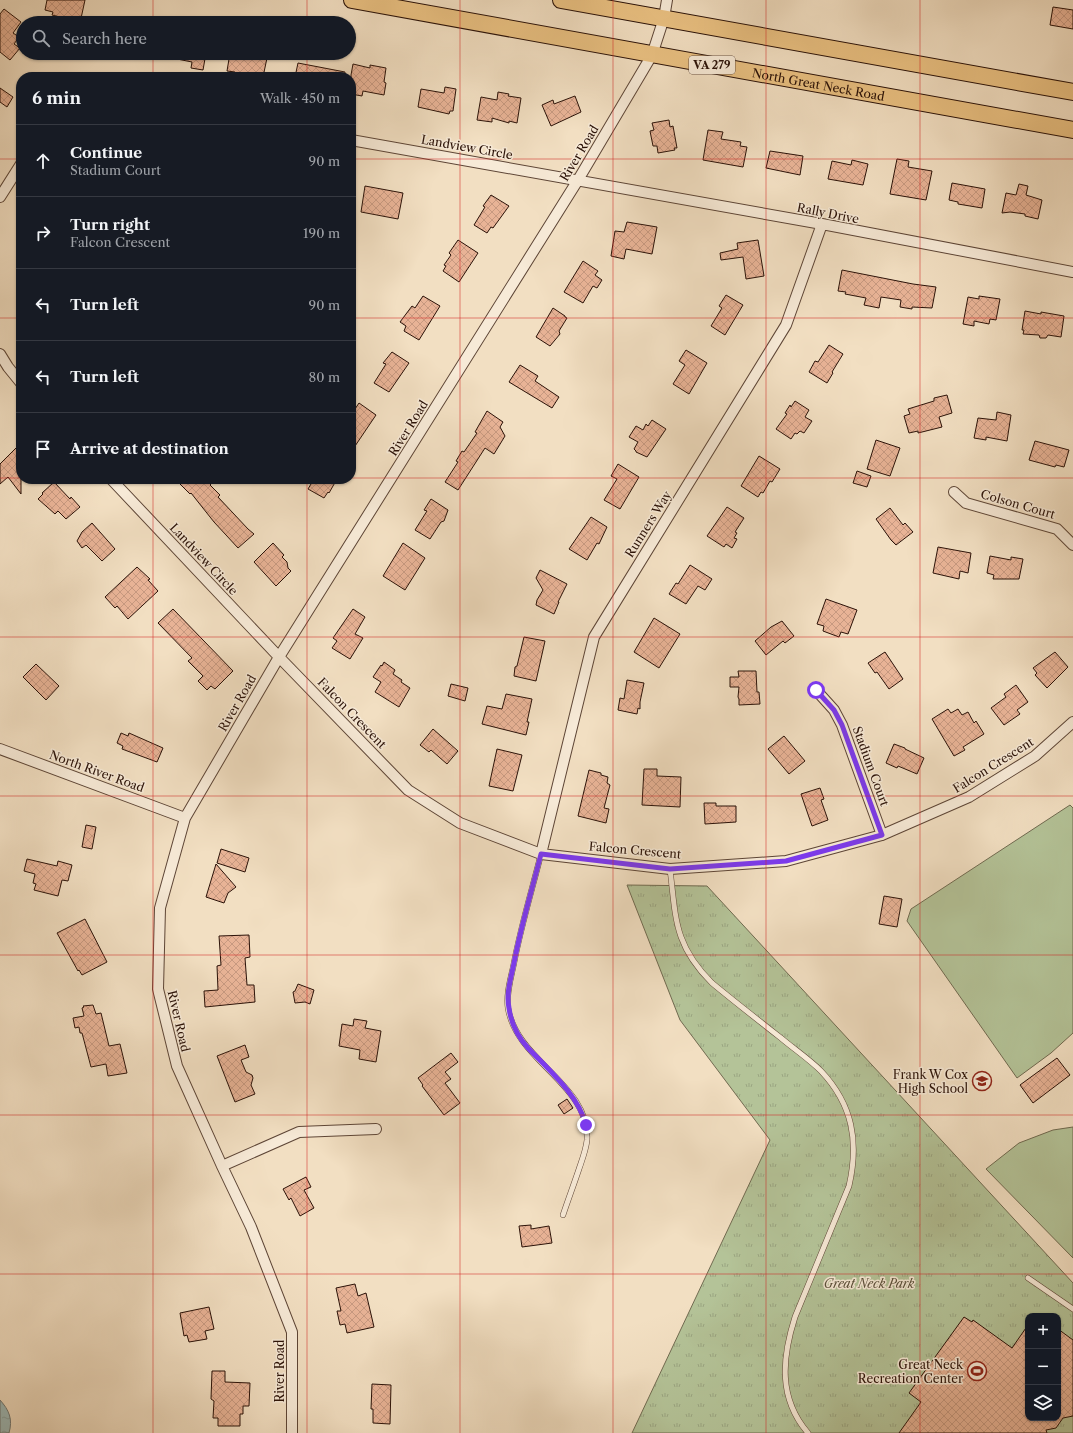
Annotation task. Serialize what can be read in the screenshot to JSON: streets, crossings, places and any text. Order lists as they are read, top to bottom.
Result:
{
  "streets": {
    "main road": ["VA 279", "North Great Neck Road"],
    "street": [
      "Landview Circle",
      "River Road",
      "Rally Drive",
      "Colson Court",
      "Runners Way",
      "Falcon Crescent",
      "Stadium Court",
      "North River Road"
    ]
  },
  "crossings": [
    ["North Great Neck Road", "River Road"],
    ["Landview Circle", "River Road"],
    ["Landview Circle", "Rally Drive"],
    ["Landview Circle", "Falcon Crescent"],
    ["River Road", "Rally Drive"],
    ["River Road", "Falcon Crescent"],
    ["River Road", "North River Road"],
    ["Rally Drive", "Runners Way"],
    ["Runners Way", "Falcon Crescent"],
    ["Falcon Crescent", "Stadium Court"]
  ],
  "parks": ["Great Neck Park"],
  "places": {
    "school or university": ["Frank W Cox High School"],
    "sports": ["Great Neck Recreation Center"]
  },
  "page": {
    "search": "Search here",
    "heading": ["6 min", "Walk · 450 m"],
    "list": [
      ["Continue", "Stadium Court", "90 m"],
      ["Turn right", "Falcon Crescent", "190 m"],
      ["Turn left", "90 m"],
      ["Turn left", "80 m"],
      "Arrive at destination"
    ],
    "map_buttons": ["+", "−"]
  }
}
